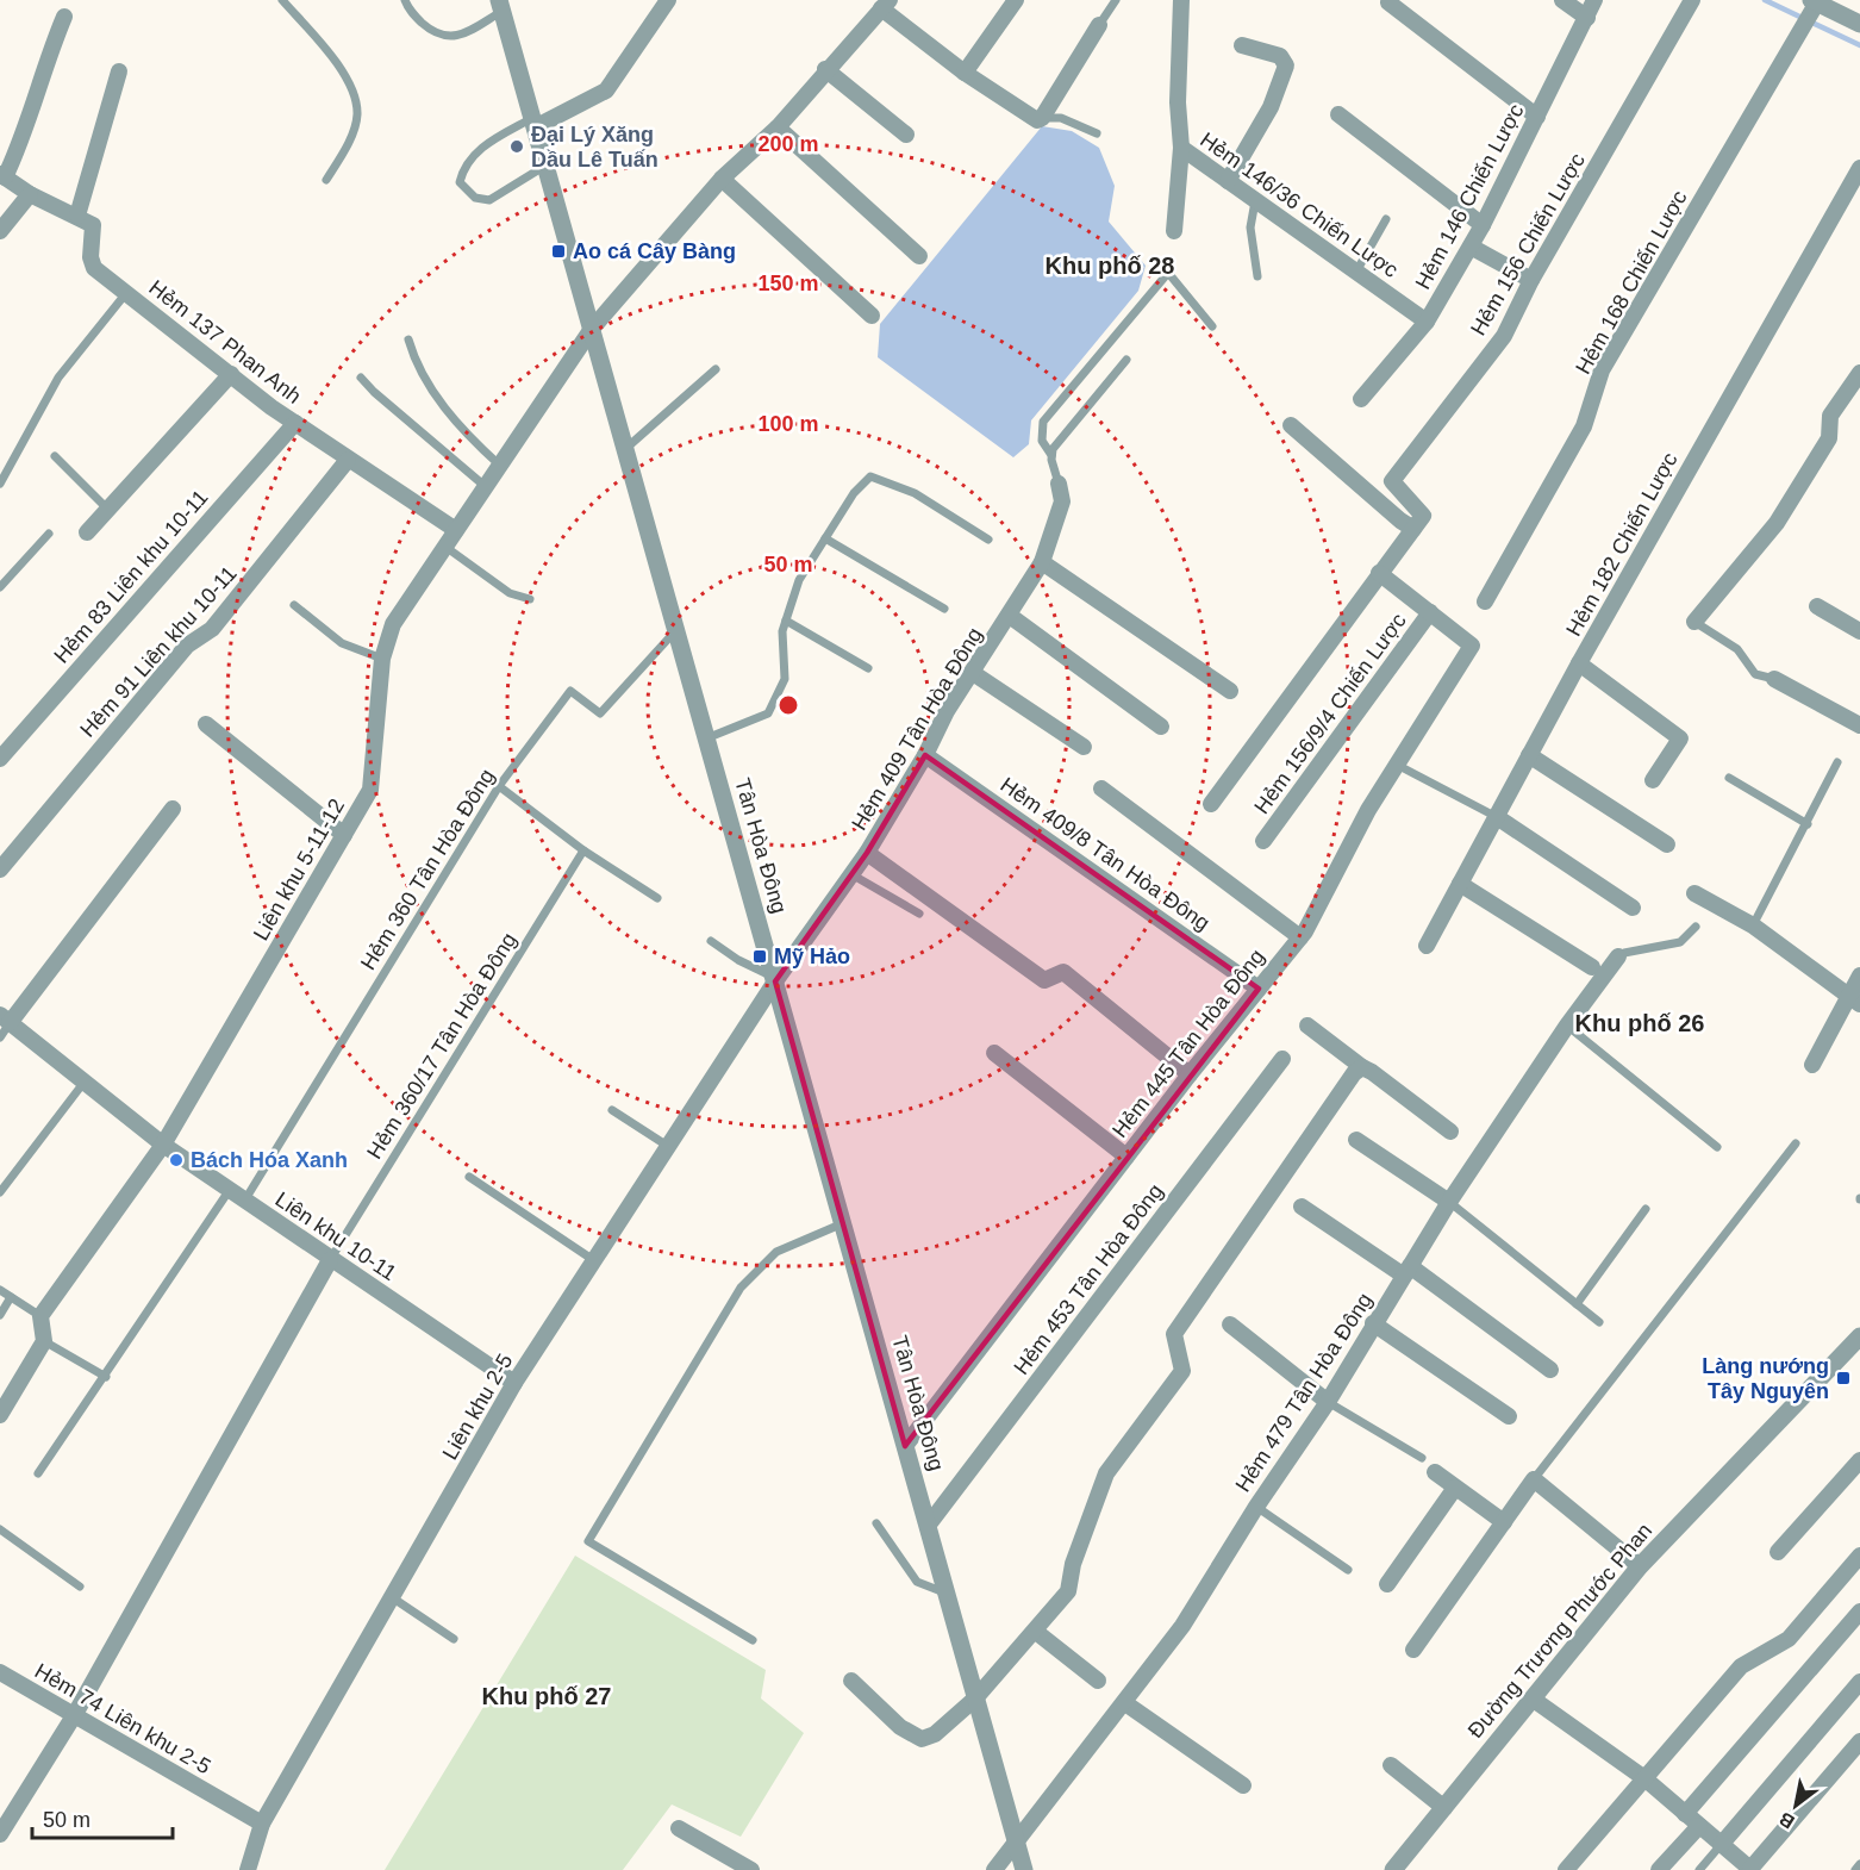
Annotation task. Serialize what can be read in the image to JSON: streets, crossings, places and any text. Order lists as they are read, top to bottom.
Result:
{
  "streets": {
    "street": [
      "Hẻm 146 Chiến Lược",
      "Hẻm 146/36 Chiến Lược",
      "Hẻm 156 Chiến Lược",
      "Hẻm 168 Chiến Lược",
      "Hẻm 137 Phan Anh",
      "Hẻm 182 Chiến Lược",
      "Hẻm 83 Liên khu 10-11",
      "Hẻm 91 Liên khu 10-11",
      "Hẻm 156/9/4 Chiến Lược",
      "Hẻm 409 Tân Hòa Đông",
      "Tân Hòa Đông",
      "Hẻm 409/8 Tân Hòa Đông",
      "Liên khu 5-11-12",
      "Hẻm 445 Tân Hòa Đông",
      "Liên khu 10-11",
      "Hẻm 453 Tân Hòa Đông",
      "Hẻm 479 Tân Hòa Đông",
      "Liên khu 2-5",
      "Đường Trương Phước Phan",
      "Hẻm 74 Liên khu 2-5"
    ],
    "lane": ["Hẻm 360 Tân Hòa Đông", "Hẻm 360/17 Tân Hòa Đông"]
  },
  "crossings": [
    ["Hẻm 146 Chiến Lược", "Hẻm 146/36 Chiến Lược"],
    ["Hẻm 137 Phan Anh", "Hẻm 83 Liên khu 10-11"],
    ["Hẻm 137 Phan Anh", "Hẻm 91 Liên khu 10-11"],
    ["Hẻm 137 Phan Anh", "Liên khu 5-11-12"],
    ["Hẻm 156/9/4 Chiến Lược", "Hẻm 445 Tân Hòa Đông"],
    ["Hẻm 409 Tân Hòa Đông", "Tân Hòa Đông"],
    ["Hẻm 409 Tân Hòa Đông", "Hẻm 409/8 Tân Hòa Đông"],
    ["Hẻm 409 Tân Hòa Đông", "Liên khu 2-5"],
    ["Tân Hòa Đông", "Liên khu 5-11-12"],
    ["Tân Hòa Đông", "Hẻm 360 Tân Hòa Đông"],
    ["Tân Hòa Đông", "Hẻm 445 Tân Hòa Đông"],
    ["Tân Hòa Đông", "Hẻm 453 Tân Hòa Đông"],
    ["Tân Hòa Đông", "Hẻm 479 Tân Hòa Đông"],
    ["Tân Hòa Đông", "Liên khu 2-5"],
    ["Hẻm 409/8 Tân Hòa Đông", "Hẻm 445 Tân Hòa Đông"],
    ["Liên khu 5-11-12", "Liên khu 10-11"],
    ["Hẻm 360 Tân Hòa Đông", "Liên khu 10-11"],
    ["Hẻm 360/17 Tân Hòa Đông", "Liên khu 10-11"],
    ["Liên khu 10-11", "Liên khu 2-5"],
    ["Liên khu 2-5", "Hẻm 74 Liên khu 2-5"]
  ],
  "districts": ["Khu phố 28", "Khu phố 26", "Khu phố 27"],
  "places": {
    "other": ["Đại Lý Xăng Dầu Lê Tuấn", "Bách Hóa Xanh"],
    "transit": ["Ao cá Cây Bàng", "Mỹ Hảo", "Làng nướng Tây Nguyên"]
  },
  "scale_bar": "50 m",
  "north": "bottom left",
  "rings": [
    "200 m",
    "150 m",
    "100 m",
    "50 m"
  ]
}
